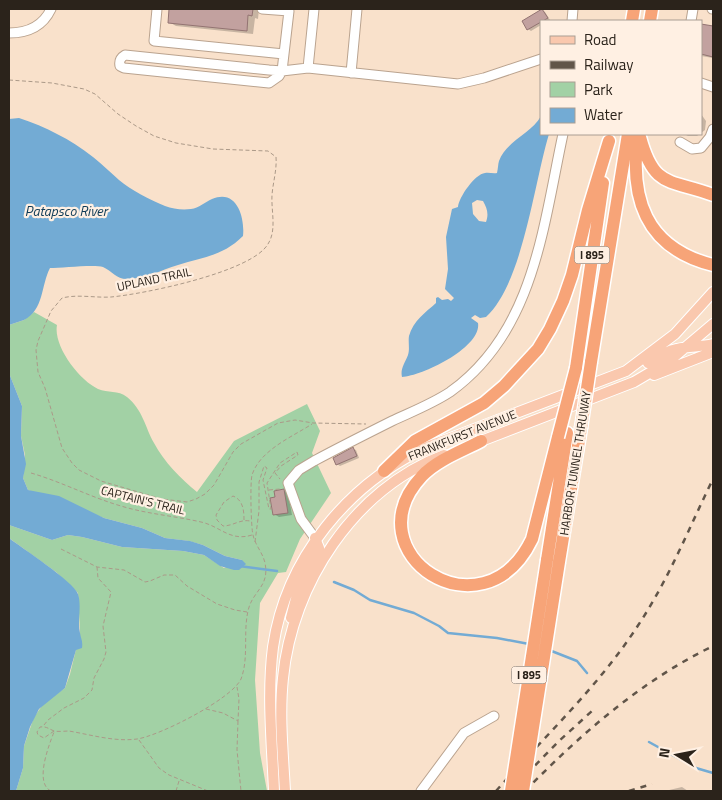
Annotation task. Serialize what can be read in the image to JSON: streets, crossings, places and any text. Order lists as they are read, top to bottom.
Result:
{
  "streets": {
    "highway": ["I 895", "HARBOR TUNNEL THRUWAY"],
    "main road": ["FRANKFURST AVENUE"],
    "path": ["UPLAND TRAIL", "CAPTAIN'S TRAIL"]
  },
  "crossings": [
    ["I 895", "HARBOR TUNNEL THRUWAY"]
  ],
  "water": ["Patapsco River"],
  "legend": [
    "Road",
    "Railway",
    "Park",
    "Water"
  ],
  "north": "left"
}
